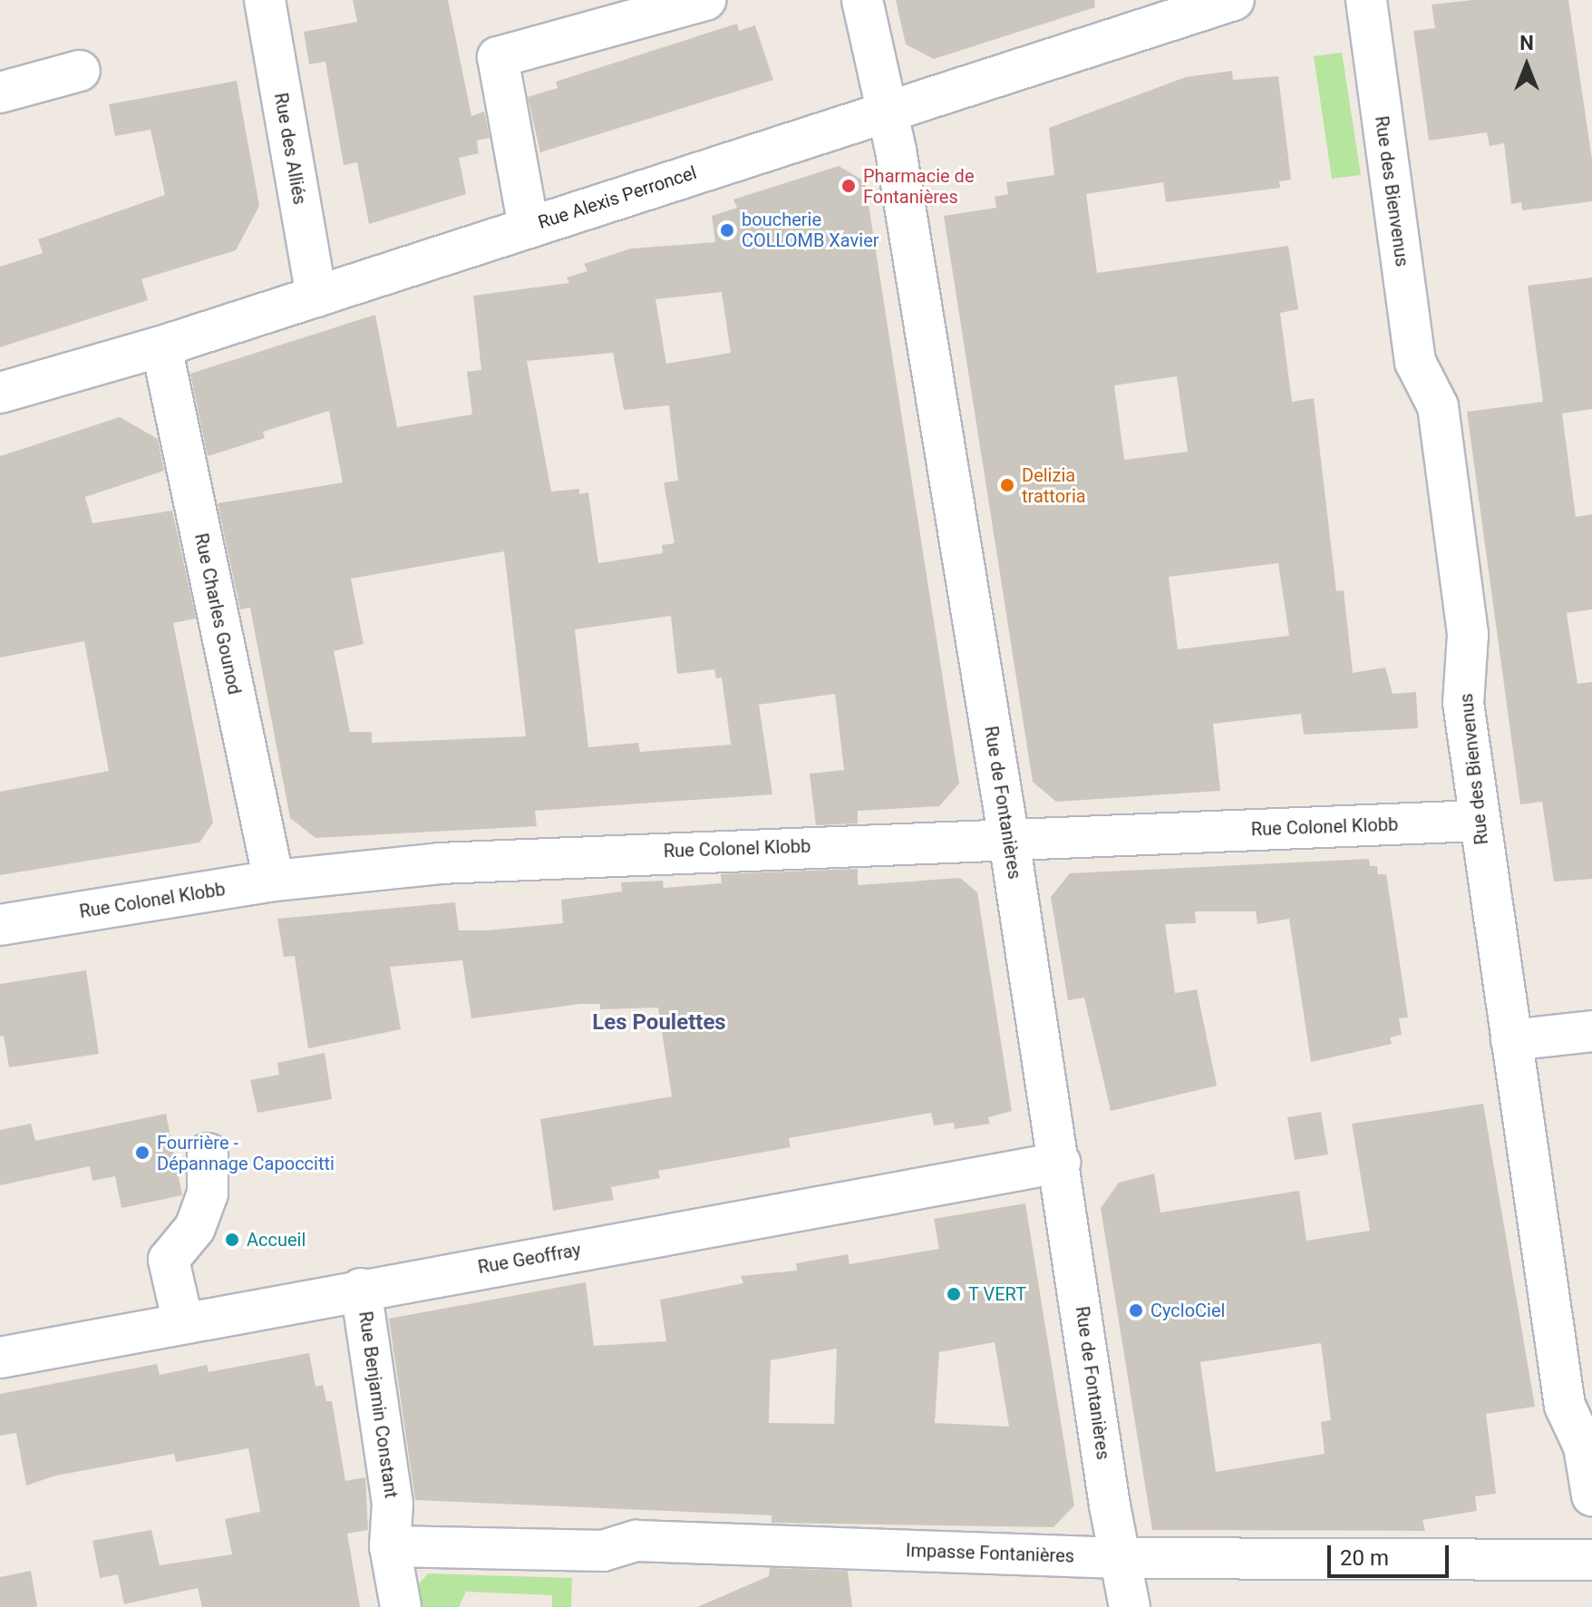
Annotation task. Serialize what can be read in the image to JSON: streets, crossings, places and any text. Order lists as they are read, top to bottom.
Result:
{
  "streets": {
    "street": [
      "Rue des Alliés",
      "Rue des Bienvenus",
      "Rue Alexis Perroncel",
      "Rue Charles Gounod",
      "Rue de Fontanières",
      "Rue Colonel Klobb",
      "Rue Geoffray",
      "Rue Benjamin Constant",
      "Impasse Fontanières"
    ]
  },
  "crossings": [
    ["Rue des Alliés", "Rue Alexis Perroncel"],
    ["Rue des Bienvenus", "Rue Colonel Klobb"],
    ["Rue Alexis Perroncel", "Rue Charles Gounod"],
    ["Rue Alexis Perroncel", "Rue de Fontanières"],
    ["Rue Charles Gounod", "Rue Colonel Klobb"],
    ["Rue de Fontanières", "Rue Colonel Klobb"],
    ["Rue de Fontanières", "Rue Geoffray"],
    ["Rue de Fontanières", "Impasse Fontanières"],
    ["Rue Geoffray", "Rue Benjamin Constant"],
    ["Rue Benjamin Constant", "Impasse Fontanières"]
  ],
  "districts": ["Les Poulettes"],
  "places": [
    "Pharmacie de Fontanières",
    "boucherie COLLOMB Xavier",
    "Delizia trattoria",
    "Fourrière - Dépannage Capoccitti",
    "Accueil",
    "T VERT",
    "CycloCiel"
  ],
  "scale_bar": "20 m",
  "north": "top"
}
